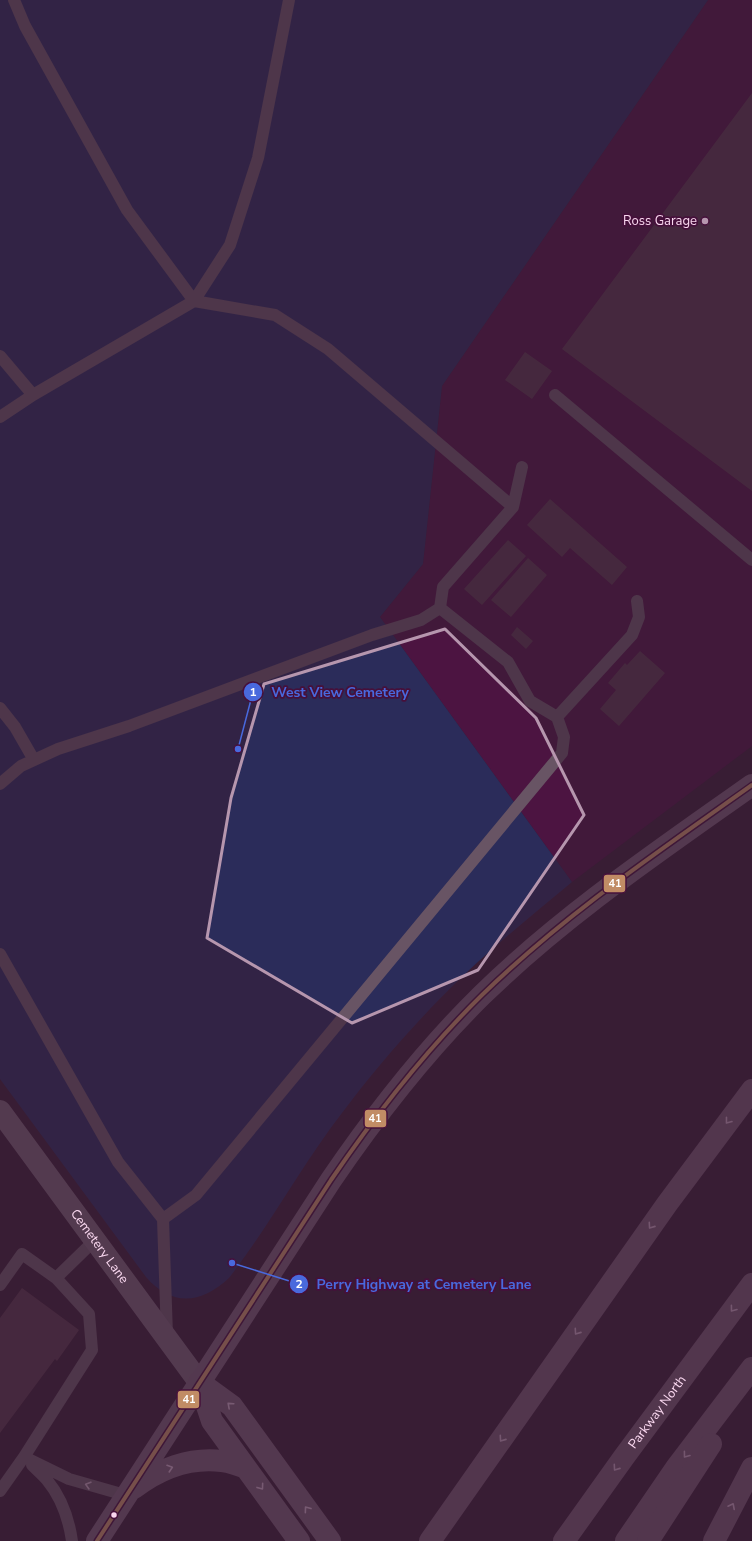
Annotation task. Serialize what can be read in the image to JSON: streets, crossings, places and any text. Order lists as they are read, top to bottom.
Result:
{
  "streets": {
    "highway": ["Parkway North"],
    "main road": ["Cemetery Lane"]
  },
  "places": ["Ross Garage", "West View Cemetery", "Perry Highway at Cemetery Lane"],
  "lines": ["transit line 41"]
}
